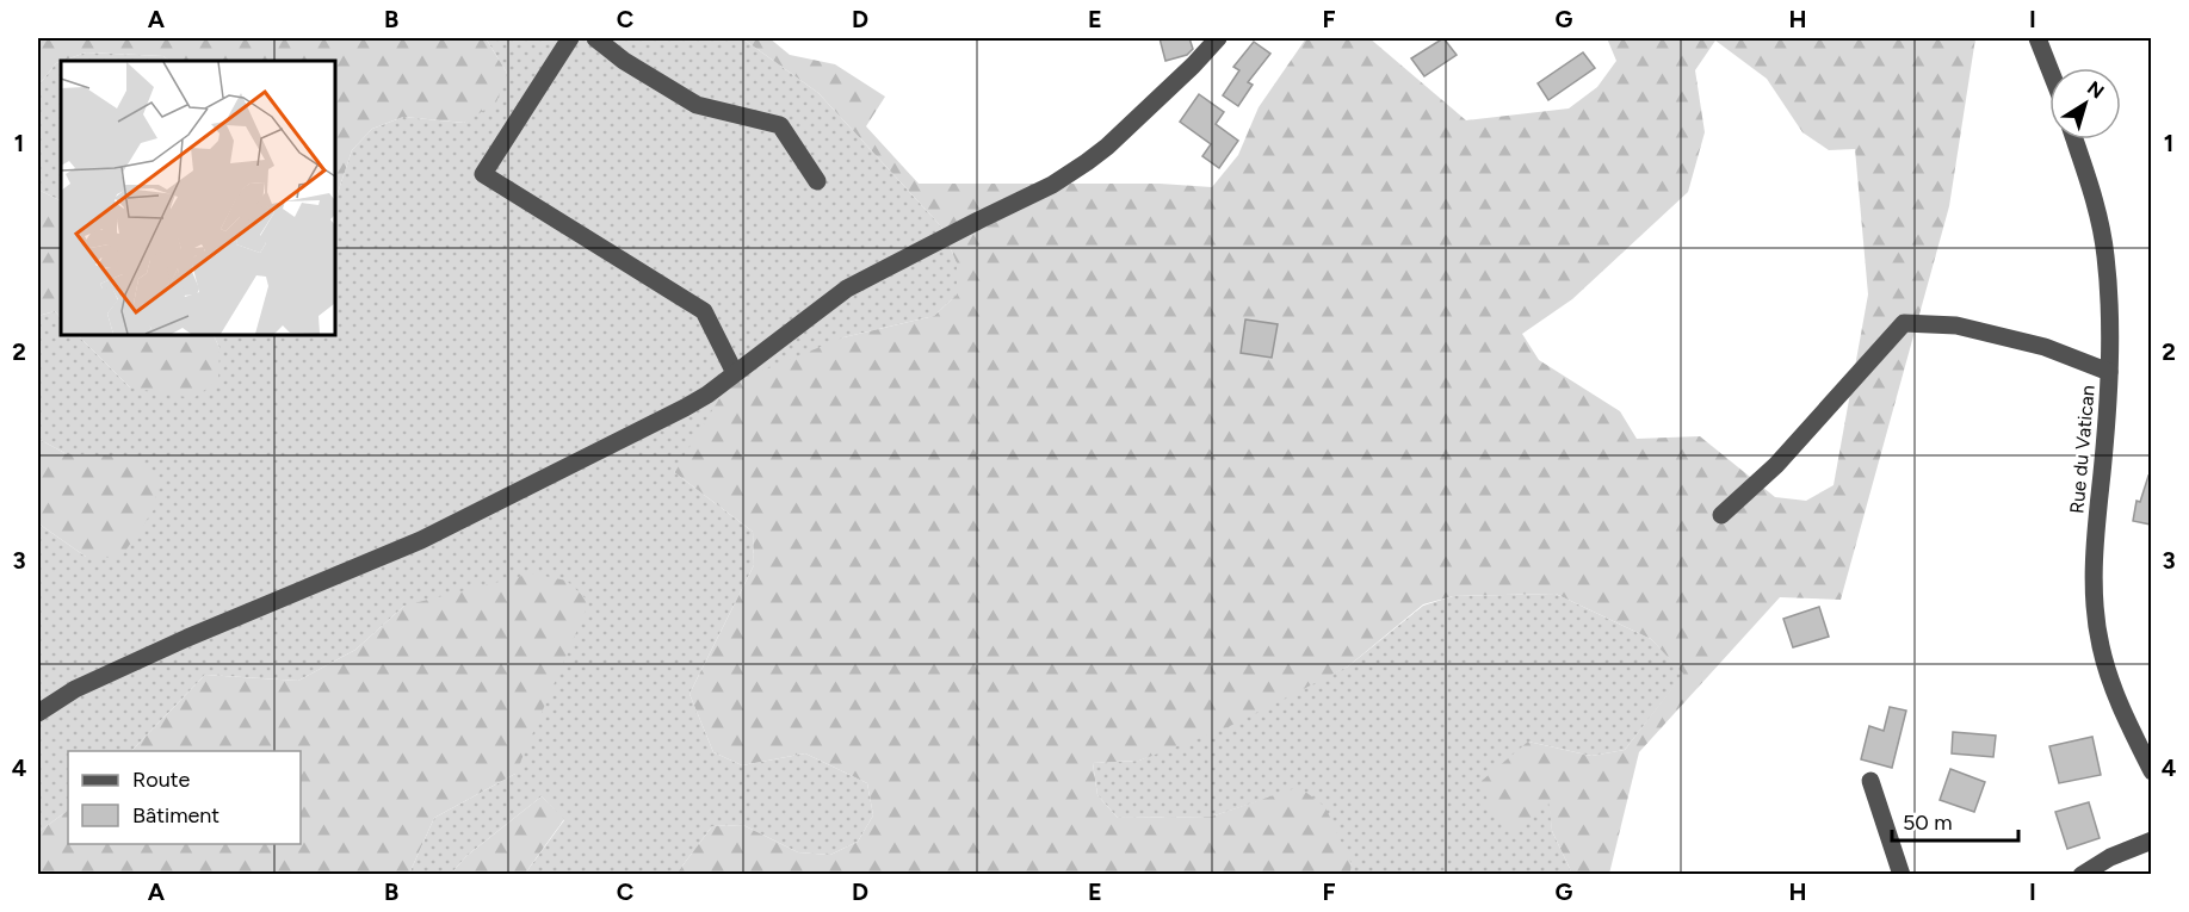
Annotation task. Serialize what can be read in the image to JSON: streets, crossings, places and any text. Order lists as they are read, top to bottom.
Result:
{
  "streets": {
    "street": ["Rue du Vatican"]
  },
  "legend": ["Route", "Bâtiment"],
  "scale_bar": "50 m",
  "north": "top right",
  "grid": {
    "columns": [
      "A",
      "B",
      "C",
      "D",
      "E",
      "F",
      "G",
      "H",
      "I"
    ],
    "rows": [
      "1",
      "2",
      "3",
      "4"
    ]
  }
}
